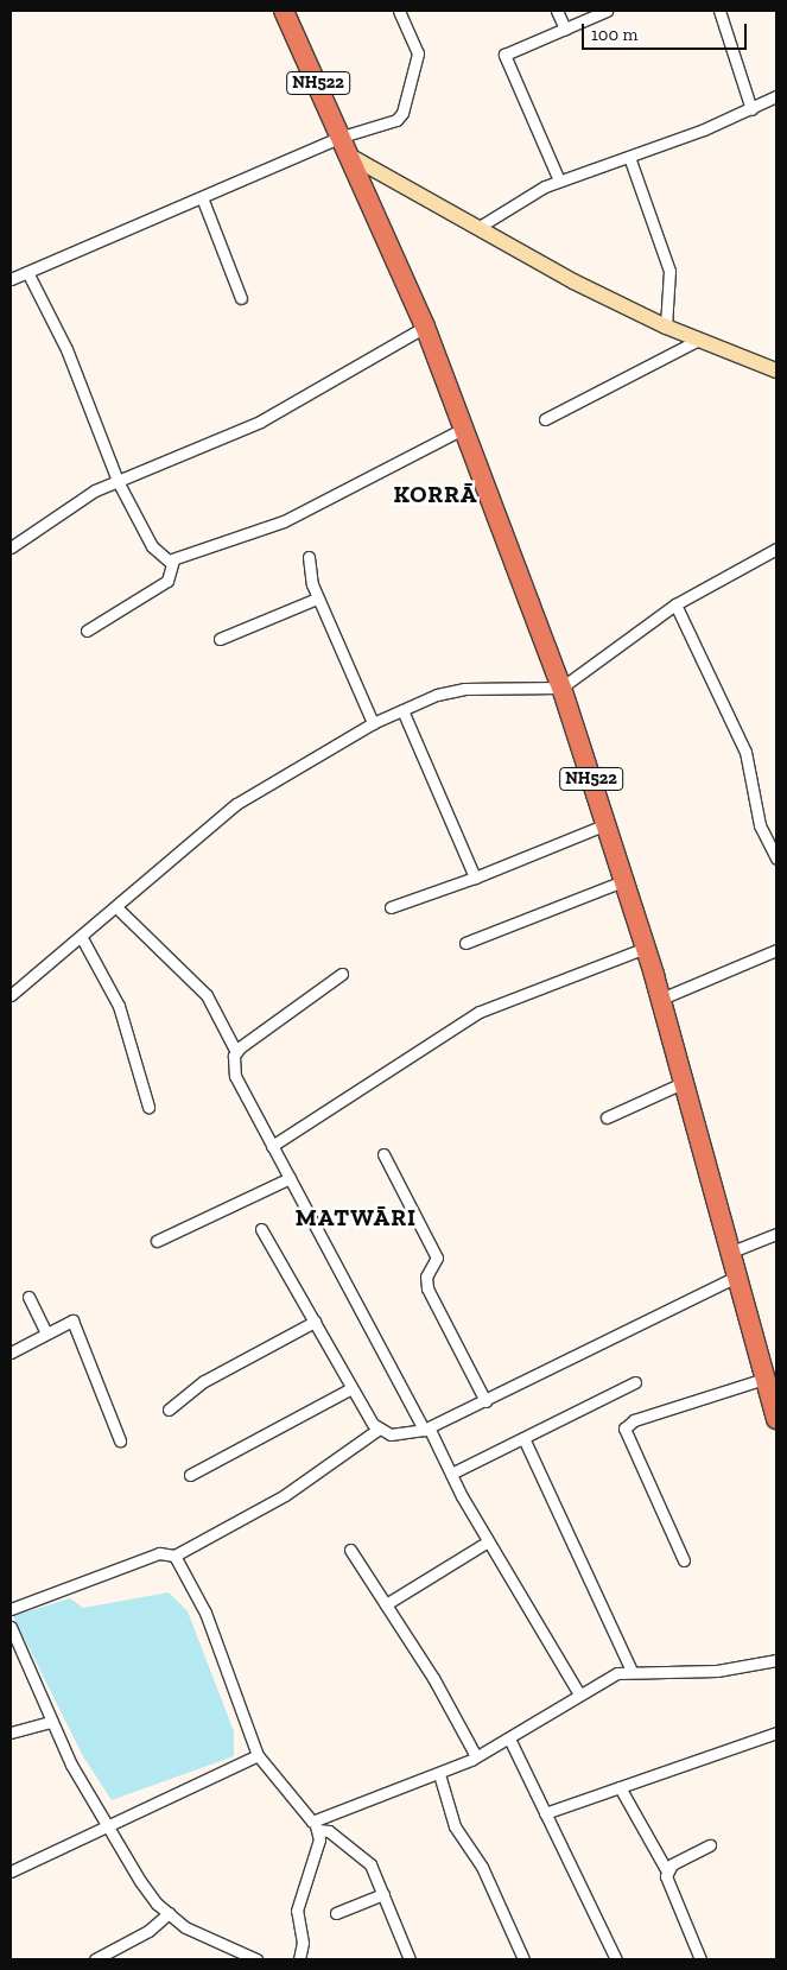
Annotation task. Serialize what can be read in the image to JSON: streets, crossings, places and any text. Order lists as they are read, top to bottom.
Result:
{
  "streets": {
    "highway": ["NH522"]
  },
  "districts": ["KORRĀ", "MATWĀRI"],
  "scale_bar": "100 m"
}
